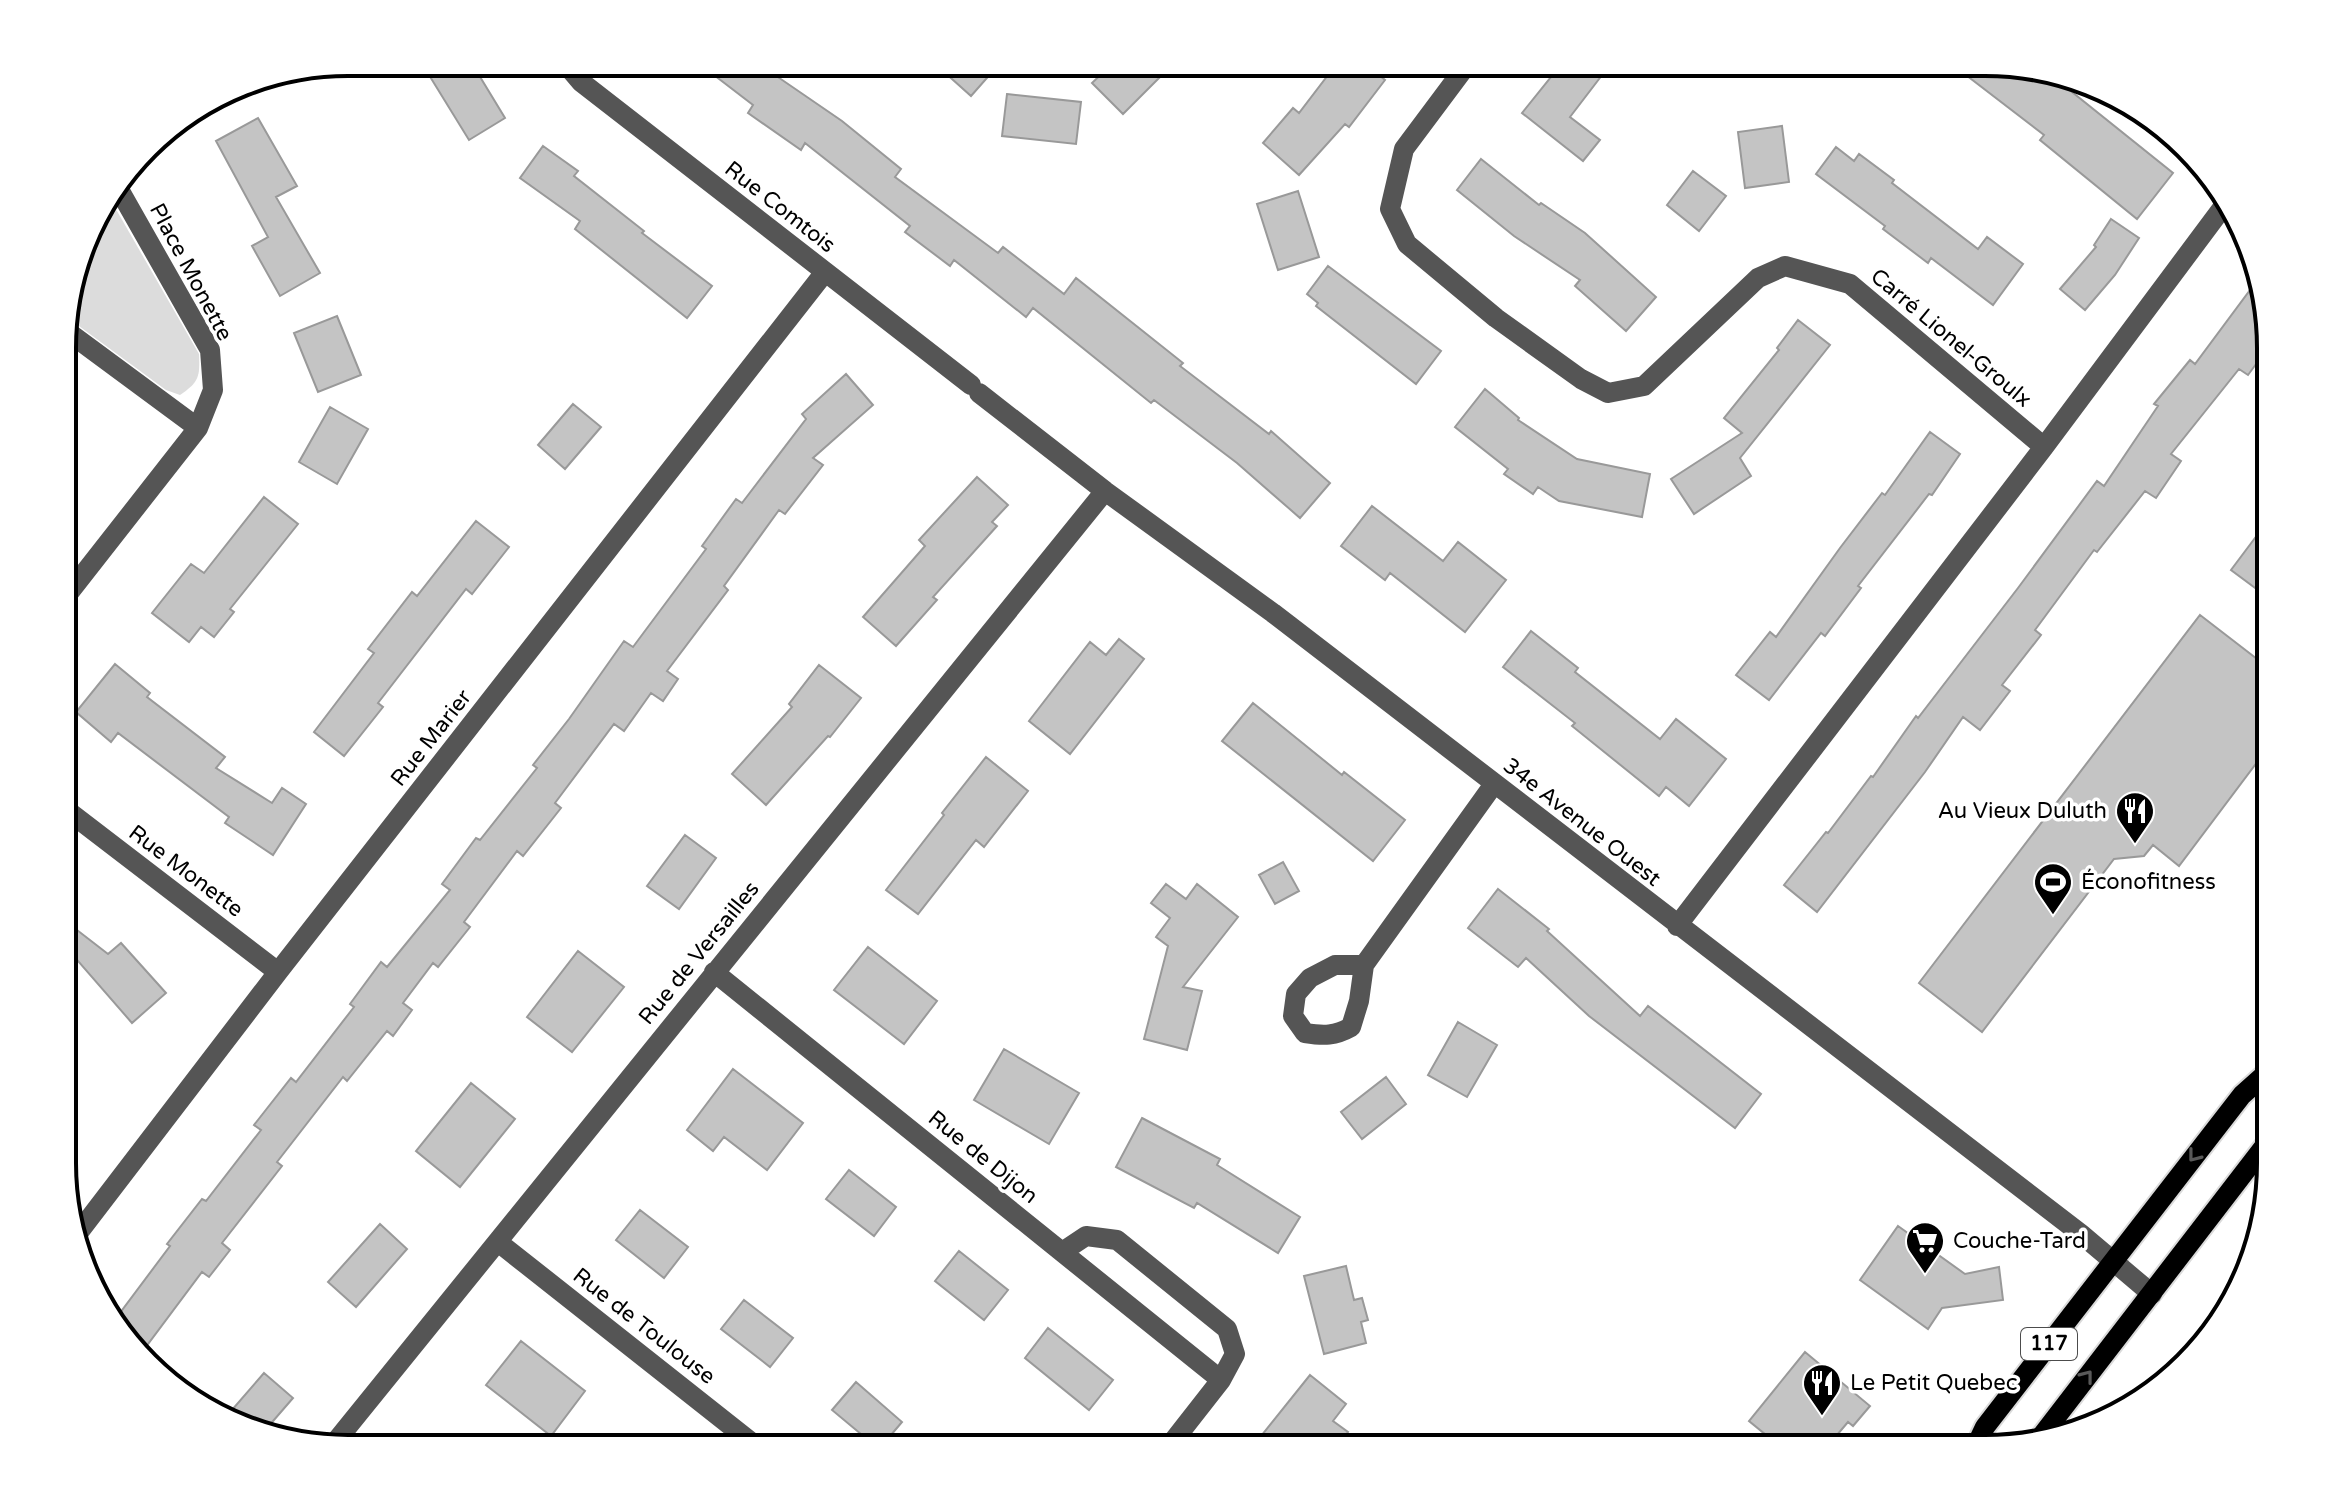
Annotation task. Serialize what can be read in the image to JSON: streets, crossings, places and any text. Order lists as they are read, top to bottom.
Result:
{
  "streets": {
    "main road": ["117"],
    "street": [
      "Rue Comtois",
      "Place Monette",
      "Carré Lionel-Groulx",
      "Rue Marier",
      "34e Avenue Ouest",
      "Rue Monette",
      "Rue de Versailles",
      "Rue de Dijon",
      "Rue de Toulouse"
    ]
  },
  "crossings": [
    ["Rue Comtois", "Rue Marier"],
    ["Rue Comtois", "34e Avenue Ouest"],
    ["Rue Marier", "Rue Monette"],
    ["34e Avenue Ouest", "Rue de Versailles"],
    ["34e Avenue Ouest", "117"],
    ["Rue de Versailles", "Rue de Dijon"],
    ["Rue de Versailles", "Rue de Toulouse"]
  ],
  "places": {
    "restaurant": ["Au Vieux Duluth", "Le Petit Quebec"],
    "sports": ["Éconofitness"],
    "supermarket": ["Couche-Tard"]
  }
}
